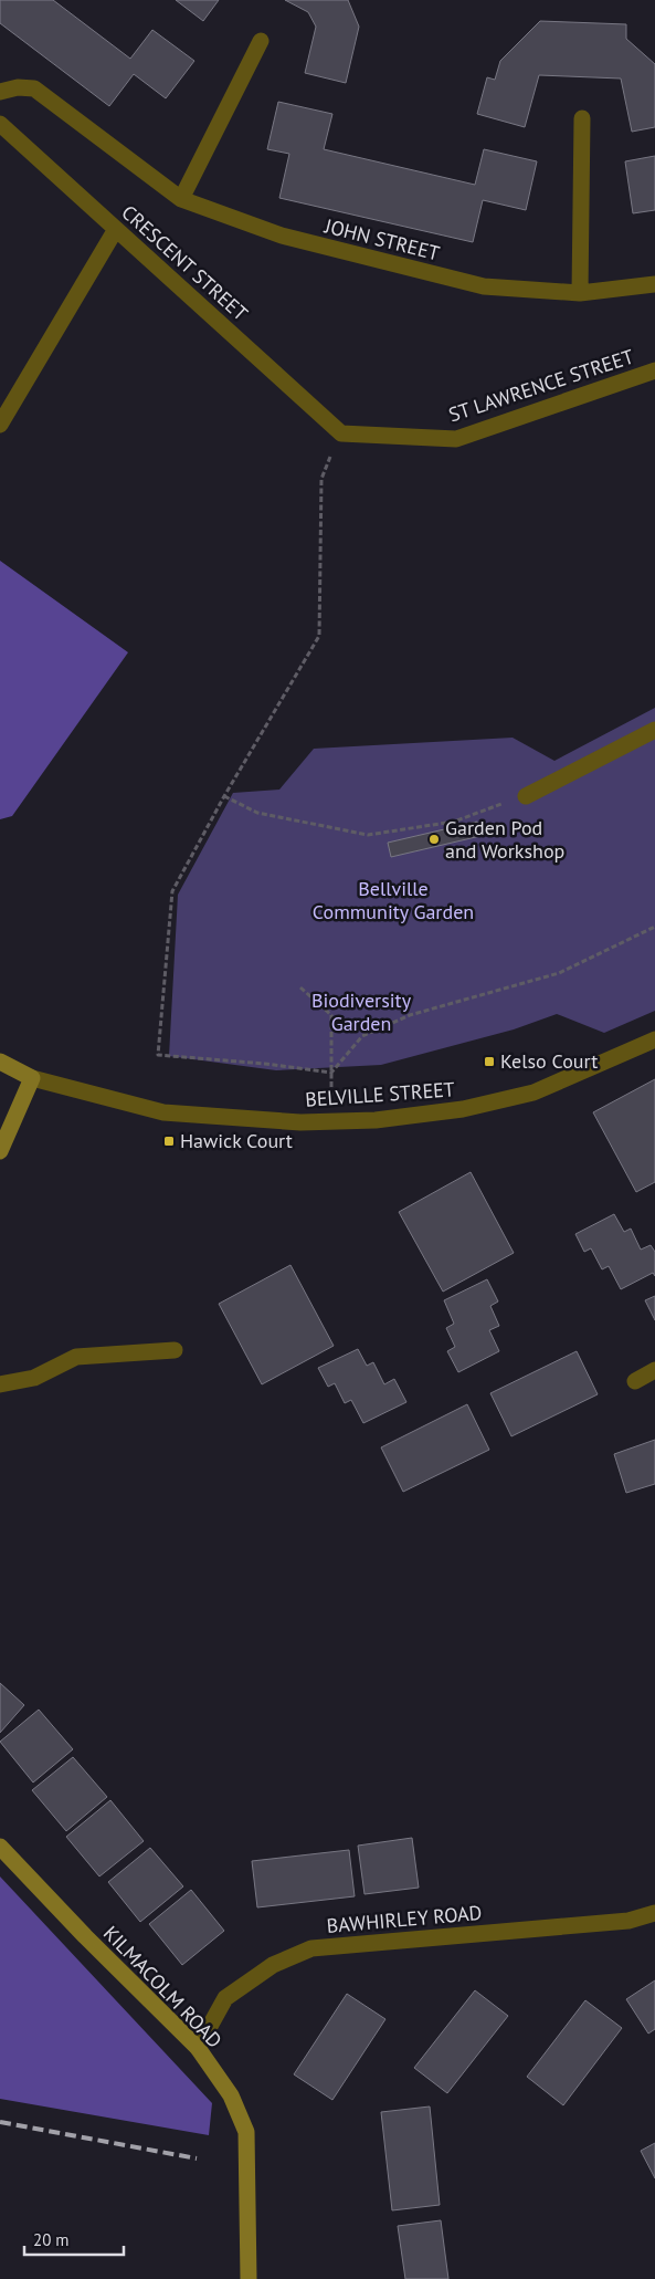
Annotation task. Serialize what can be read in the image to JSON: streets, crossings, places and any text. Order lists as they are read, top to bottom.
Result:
{
  "streets": {
    "main road": ["KILMACOLM ROAD"],
    "street": [
      "JOHN STREET",
      "CRESCENT STREET",
      "ST LAWRENCE STREET",
      "BELVILLE STREET",
      "BAWHIRLEY ROAD"
    ]
  },
  "crossings": [
    ["CRESCENT STREET", "ST LAWRENCE STREET"],
    ["BAWHIRLEY ROAD", "KILMACOLM ROAD"]
  ],
  "parks": ["Bellville Community Garden", "Biodiversity Garden"],
  "places": {
    "other": ["Garden Pod and Workshop"],
    "transit": ["Kelso Court", "Hawick Court"]
  },
  "scale_bar": "20 m"
}
